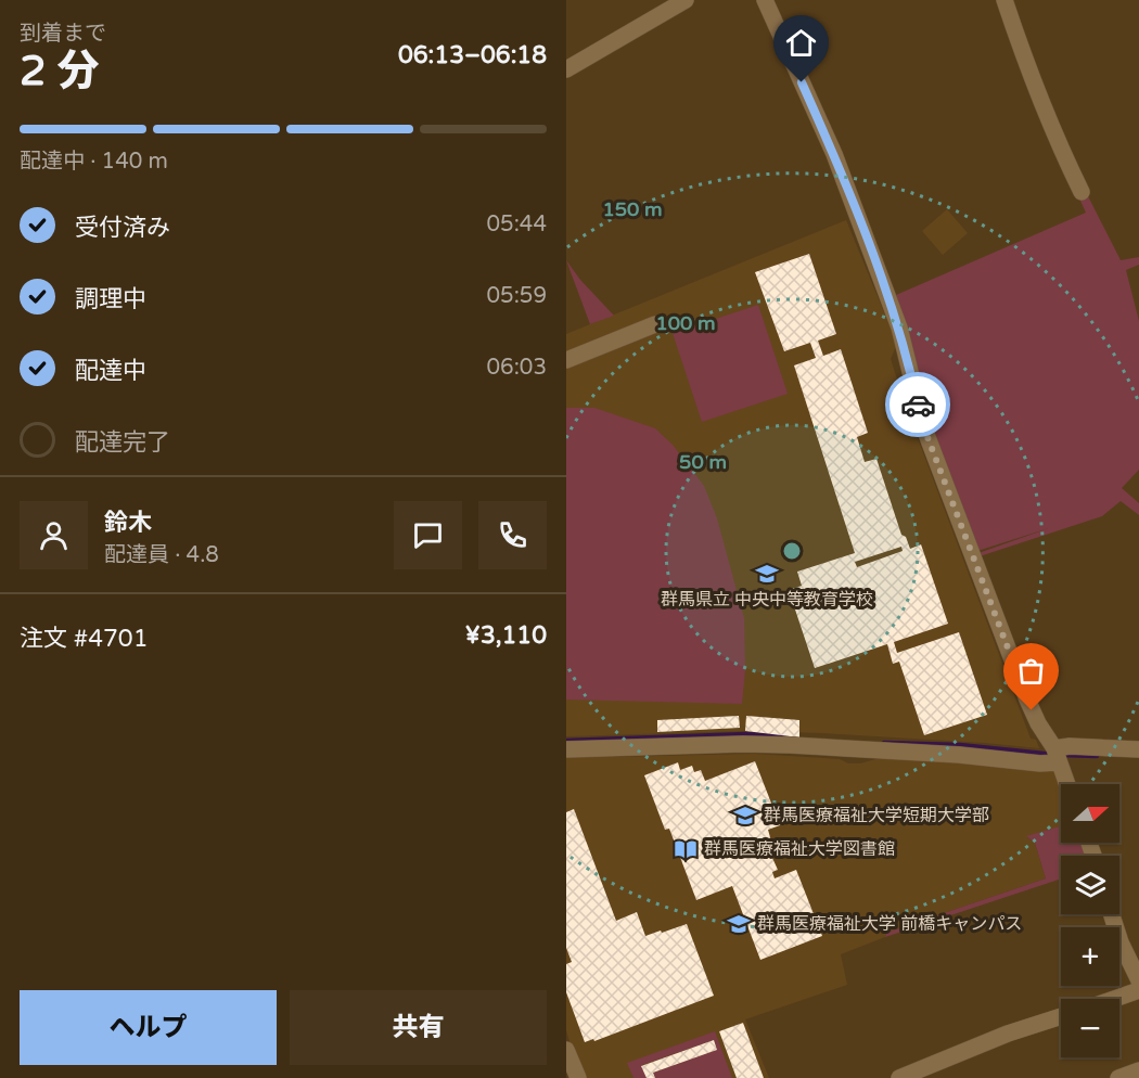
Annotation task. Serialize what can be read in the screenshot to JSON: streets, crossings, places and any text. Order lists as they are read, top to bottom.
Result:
{
  "places": {
    "school or university": ["群馬県立 中央中等教育学校", "群馬医療福祉大学短期大学部", "群馬医療福祉大学 前橋キャンパス"],
    "library": ["群馬医療福祉大学図書館"]
  },
  "north": "right",
  "page": {
    "heading": ["2 分", "到着まで", "06:13–06:18"],
    "panel": [
      "鈴木",
      "配達員 · 4.8",
      "注文 #4701",
      "¥3,110"
    ],
    "bar": "配達中 · 140 m",
    "list": [
      ["受付済み", "05:44"],
      ["調理中", "05:59"],
      ["配達中", "06:03"],
      "配達完了"
    ],
    "map_buttons": ["+", "−"],
    "buttons": ["ヘルプ", "共有"]
  },
  "rings": ["150 m", "100 m", "50 m"]
}
